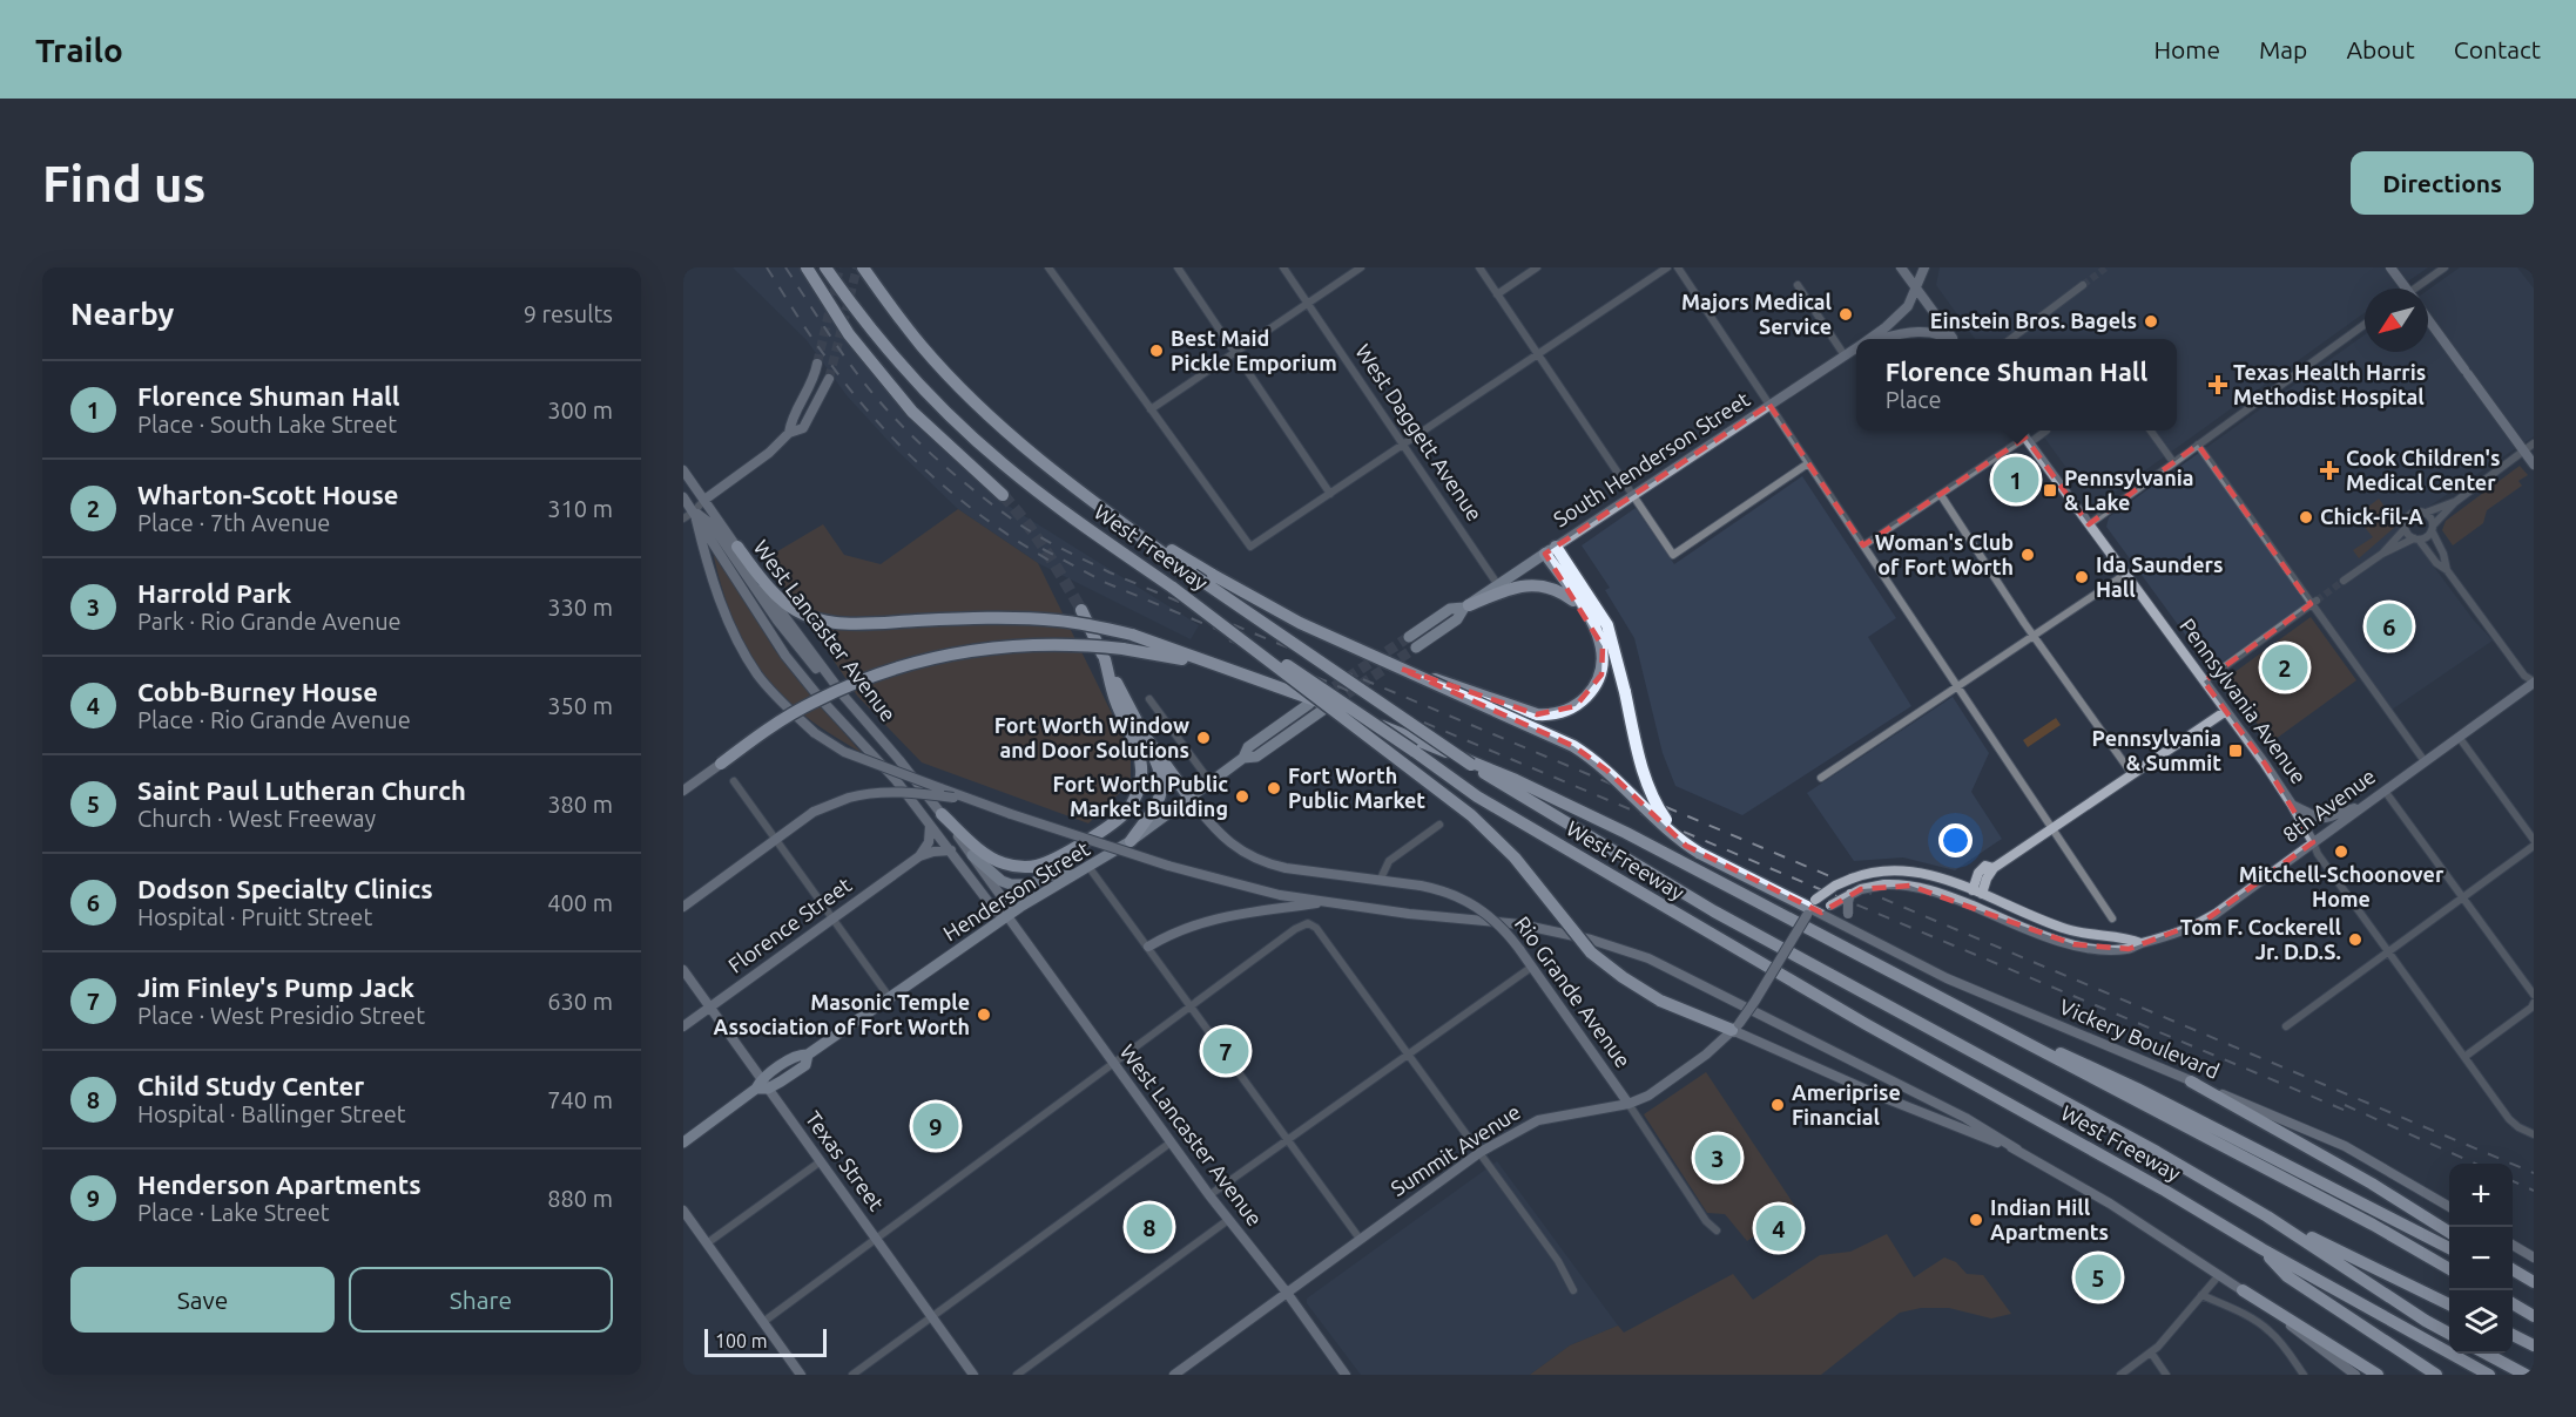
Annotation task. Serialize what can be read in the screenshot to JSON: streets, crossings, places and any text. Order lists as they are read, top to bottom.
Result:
{
  "streets": {
    "highway": ["West Freeway"],
    "main road": [
      "South Henderson Street",
      "West Lancaster Avenue",
      "Pennsylvania Avenue",
      "8th Avenue",
      "Henderson Street",
      "Florence Street",
      "Rio Grande Avenue",
      "Vickery Boulevard",
      "Summit Avenue",
      "Texas Street"
    ],
    "street": ["West Daggett Avenue"]
  },
  "crossings": [
    ["West Daggett Avenue", "South Henderson Street"],
    ["West Lancaster Avenue", "Henderson Street"],
    ["West Lancaster Avenue", "Florence Street"],
    ["West Lancaster Avenue", "Summit Avenue"],
    ["Pennsylvania Avenue", "8th Avenue"],
    ["8th Avenue", "Vickery Boulevard"],
    ["8th Avenue", "Summit Avenue"],
    ["Henderson Street", "Rio Grande Avenue"],
    ["Henderson Street", "Texas Street"],
    ["Florence Street", "Texas Street"],
    ["Rio Grande Avenue", "Summit Avenue"]
  ],
  "places": {
    "other": [
      "Majors Medical Service",
      "Einstein Bros. Bagels",
      "Best Maid Pickle Emporium",
      "Chick-fil-A",
      "Woman's Club of Fort Worth",
      "Ida Saunders Hall",
      "Fort Worth Window and Door Solutions",
      "Fort Worth Public Market",
      "Fort Worth Public Market Building",
      "Mitchell-Schoonover Home",
      "Tom F. Cockerell Jr. D.D.S.",
      "Masonic Temple Association of Fort Worth",
      "Ameriprise Financial",
      "Indian Hill Apartments"
    ],
    "health": ["Texas Health Harris Methodist Hospital", "Cook Children's Medical Center"],
    "transit": ["Pennsylvania & Lake", "Pennsylvania & Summit"]
  },
  "scale_bar": "100 m",
  "north": "bottom left",
  "page": {
    "header": "Trailo",
    "nav": [
      "Home",
      "Map",
      "About",
      "Contact"
    ],
    "buttons": [
      "Directions",
      ["Save", "Share"]
    ],
    "title": "Find us",
    "heading": ["Nearby", "9 results"],
    "popup": ["Florence Shuman Hall", "Place"],
    "list": [
      {
        "mark": "1",
        "name": "Florence Shuman Hall",
        "note": "Place · South Lake Street",
        "value": "300 m"
      },
      {
        "mark": "2",
        "name": "Wharton-Scott House",
        "note": "Place · 7th Avenue",
        "value": "310 m"
      },
      {
        "mark": "3",
        "name": "Harrold Park",
        "note": "Park · Rio Grande Avenue",
        "value": "330 m"
      },
      {
        "mark": "4",
        "name": "Cobb-Burney House",
        "note": "Place · Rio Grande Avenue",
        "value": "350 m"
      },
      {
        "mark": "5",
        "name": "Saint Paul Lutheran Church",
        "note": "Church · West Freeway",
        "value": "380 m"
      },
      {
        "mark": "6",
        "name": "Dodson Specialty Clinics",
        "note": "Hospital · Pruitt Street",
        "value": "400 m"
      },
      {
        "mark": "7",
        "name": "Jim Finley's Pump Jack",
        "note": "Place · West Presidio Street",
        "value": "630 m"
      },
      {
        "mark": "8",
        "name": "Child Study Center",
        "note": "Hospital · Ballinger Street",
        "value": "740 m"
      },
      {
        "mark": "9",
        "name": "Henderson Apartments",
        "note": "Place · Lake Street",
        "value": "880 m"
      }
    ],
    "pins": [
      "1",
      "6",
      "2",
      "7",
      "9",
      "3",
      "8",
      "4",
      "5"
    ],
    "map_buttons": ["+", "−"],
    "scale": "100 m"
  }
}
